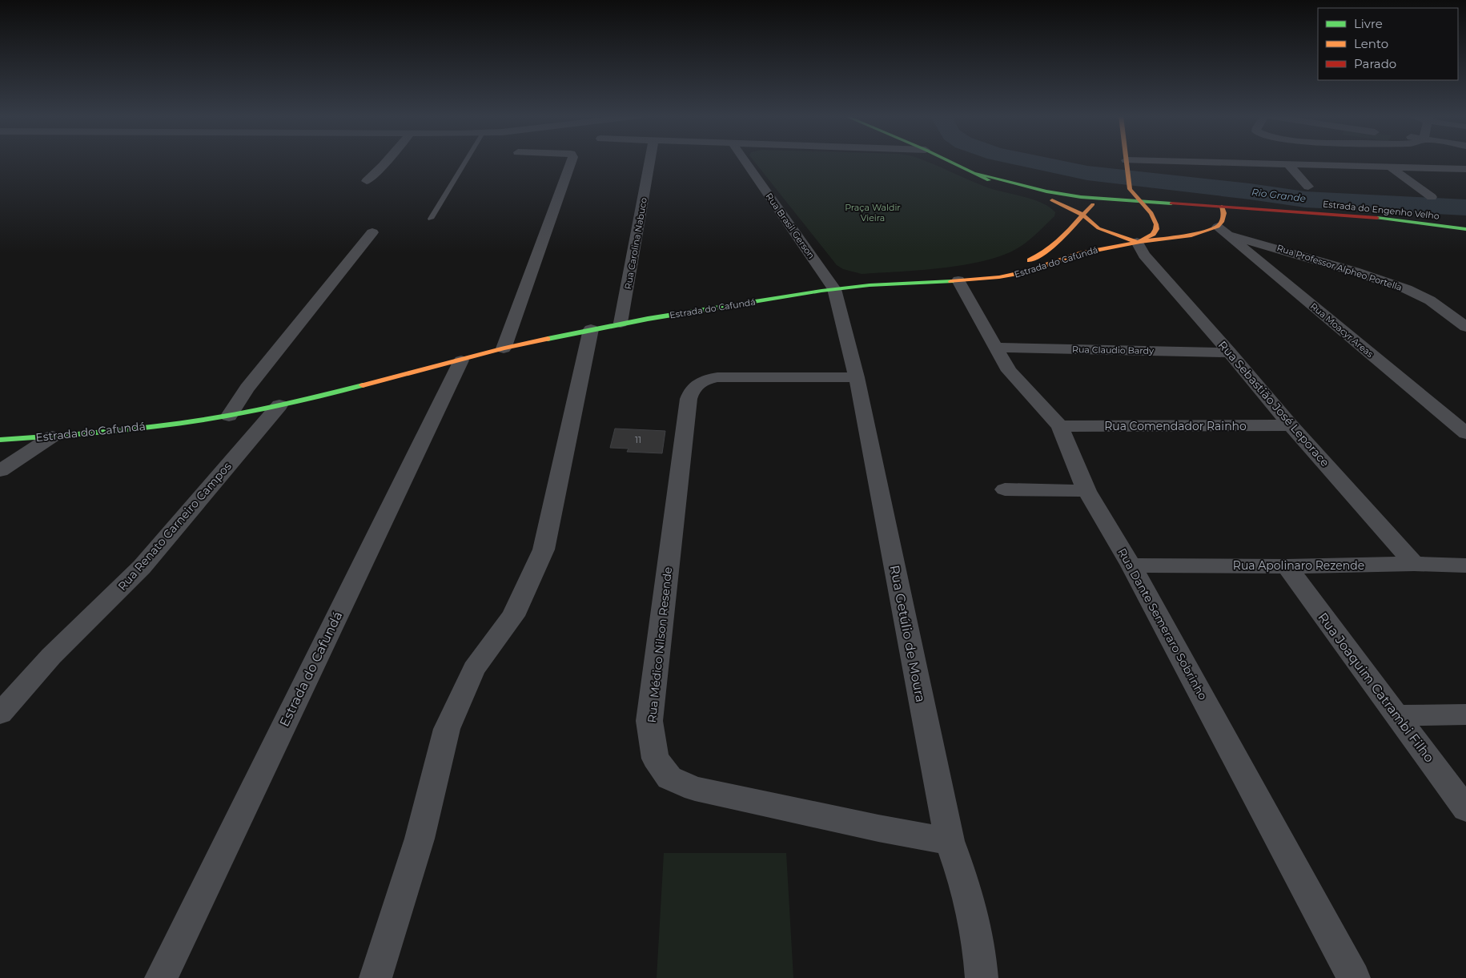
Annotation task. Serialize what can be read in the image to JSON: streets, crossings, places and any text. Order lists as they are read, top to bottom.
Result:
{
  "streets": {
    "street": [
      "Estrada do Engenho Velho",
      "Rua Brasil Gerson",
      "Rua Carolina Nabuco",
      "Estrada do Cafundá",
      "Rua Professor Alpheo Portella",
      "Rua Moacyr Areas",
      "Rua Claudio Bardy",
      "Rua Sebastião José Leporace",
      "Rua Comendador Rainho",
      "Rua Renato Carneiro Campos",
      "Rua Apolinaro Rezende",
      "Rua Dante Semeraro Sobrinho",
      "Rua Getúlio de Moura",
      "Rua Médico Nilson Resende",
      "Rua Joaquim Catrambi Filho"
    ]
  },
  "crossings": [
    ["Estrada do Engenho Velho", "Estrada do Cafundá"],
    ["Estrada do Engenho Velho", "Rua Professor Alpheo Portella"],
    ["Estrada do Engenho Velho", "Rua Moacyr Areas"],
    ["Estrada do Engenho Velho", "Rua Sebastião José Leporace"],
    ["Rua Brasil Gerson", "Estrada do Cafundá"],
    ["Rua Brasil Gerson", "Rua Getúlio de Moura"],
    ["Rua Carolina Nabuco", "Estrada do Cafundá"],
    ["Estrada do Cafundá", "Rua Sebastião José Leporace"],
    ["Estrada do Cafundá", "Rua Renato Carneiro Campos"],
    ["Estrada do Cafundá", "Rua Dante Semeraro Sobrinho"],
    ["Estrada do Cafundá", "Rua Getúlio de Moura"],
    ["Rua Professor Alpheo Portella", "Rua Moacyr Areas"],
    ["Rua Claudio Bardy", "Rua Sebastião José Leporace"],
    ["Rua Claudio Bardy", "Rua Dante Semeraro Sobrinho"],
    ["Rua Sebastião José Leporace", "Rua Comendador Rainho"],
    ["Rua Sebastião José Leporace", "Rua Apolinaro Rezende"],
    ["Rua Comendador Rainho", "Rua Dante Semeraro Sobrinho"],
    ["Rua Apolinaro Rezende", "Rua Dante Semeraro Sobrinho"],
    ["Rua Apolinaro Rezende", "Rua Joaquim Catrambi Filho"],
    ["Rua Getúlio de Moura", "Rua Médico Nilson Resende"]
  ],
  "water": ["Rio Grande"],
  "parks": ["Praça Waldir Vieira"],
  "house_numbers": ["11"],
  "legend": ["Livre", "Lento", "Parado"]
}
